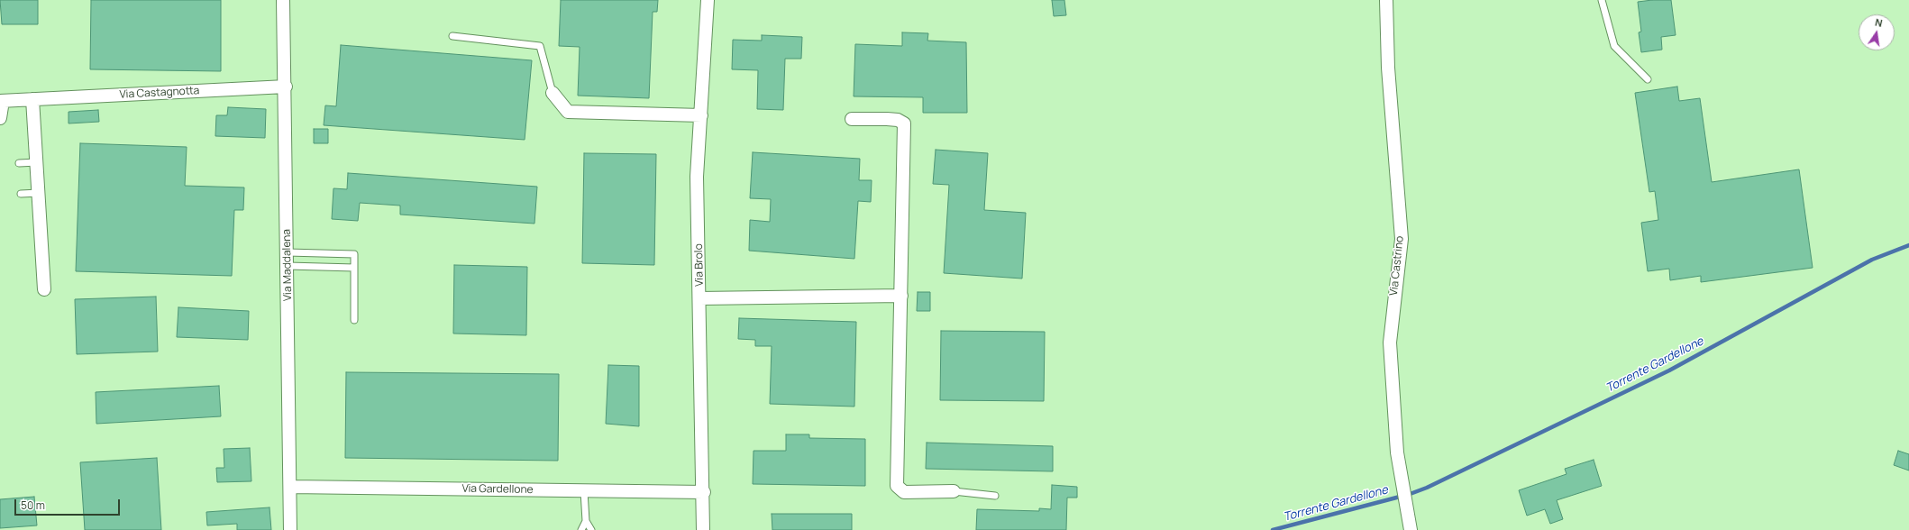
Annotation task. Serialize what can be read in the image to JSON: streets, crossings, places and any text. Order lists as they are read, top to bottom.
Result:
{
  "streets": {
    "street": [
      "Via Castagnotta",
      "Via Maddalena",
      "Via Brolo",
      "Via Castrino",
      "Via Gardellone"
    ]
  },
  "crossings": [
    ["Via Castagnotta", "Via Maddalena"],
    ["Via Maddalena", "Via Gardellone"],
    ["Via Brolo", "Via Gardellone"]
  ],
  "water": ["Torrente Gardellone"],
  "scale_bar": "50 m",
  "north": "top"
}
